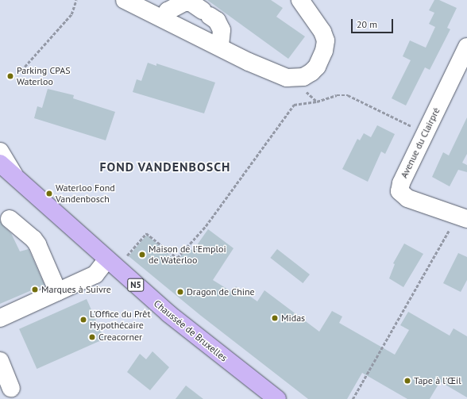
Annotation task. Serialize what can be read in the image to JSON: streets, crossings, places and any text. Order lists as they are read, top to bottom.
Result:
{
  "streets": {
    "main road": ["N5", "Chaussée de Bruxelles"],
    "street": ["Avenue du Clairpré"]
  },
  "districts": ["FOND VANDENBOSCH"],
  "places": [
    "Parking CPAS Waterloo",
    "Waterloo Fond Vandenbosch",
    "Maison de l'Emploi de Waterloo",
    "Marques à Suivre",
    "Dragon de Chine",
    "Midas",
    "L'Office du Prêt Hypothécaire",
    "Creacorner",
    "Tape à l'Œil"
  ],
  "scale_bar": "20 m"
}
